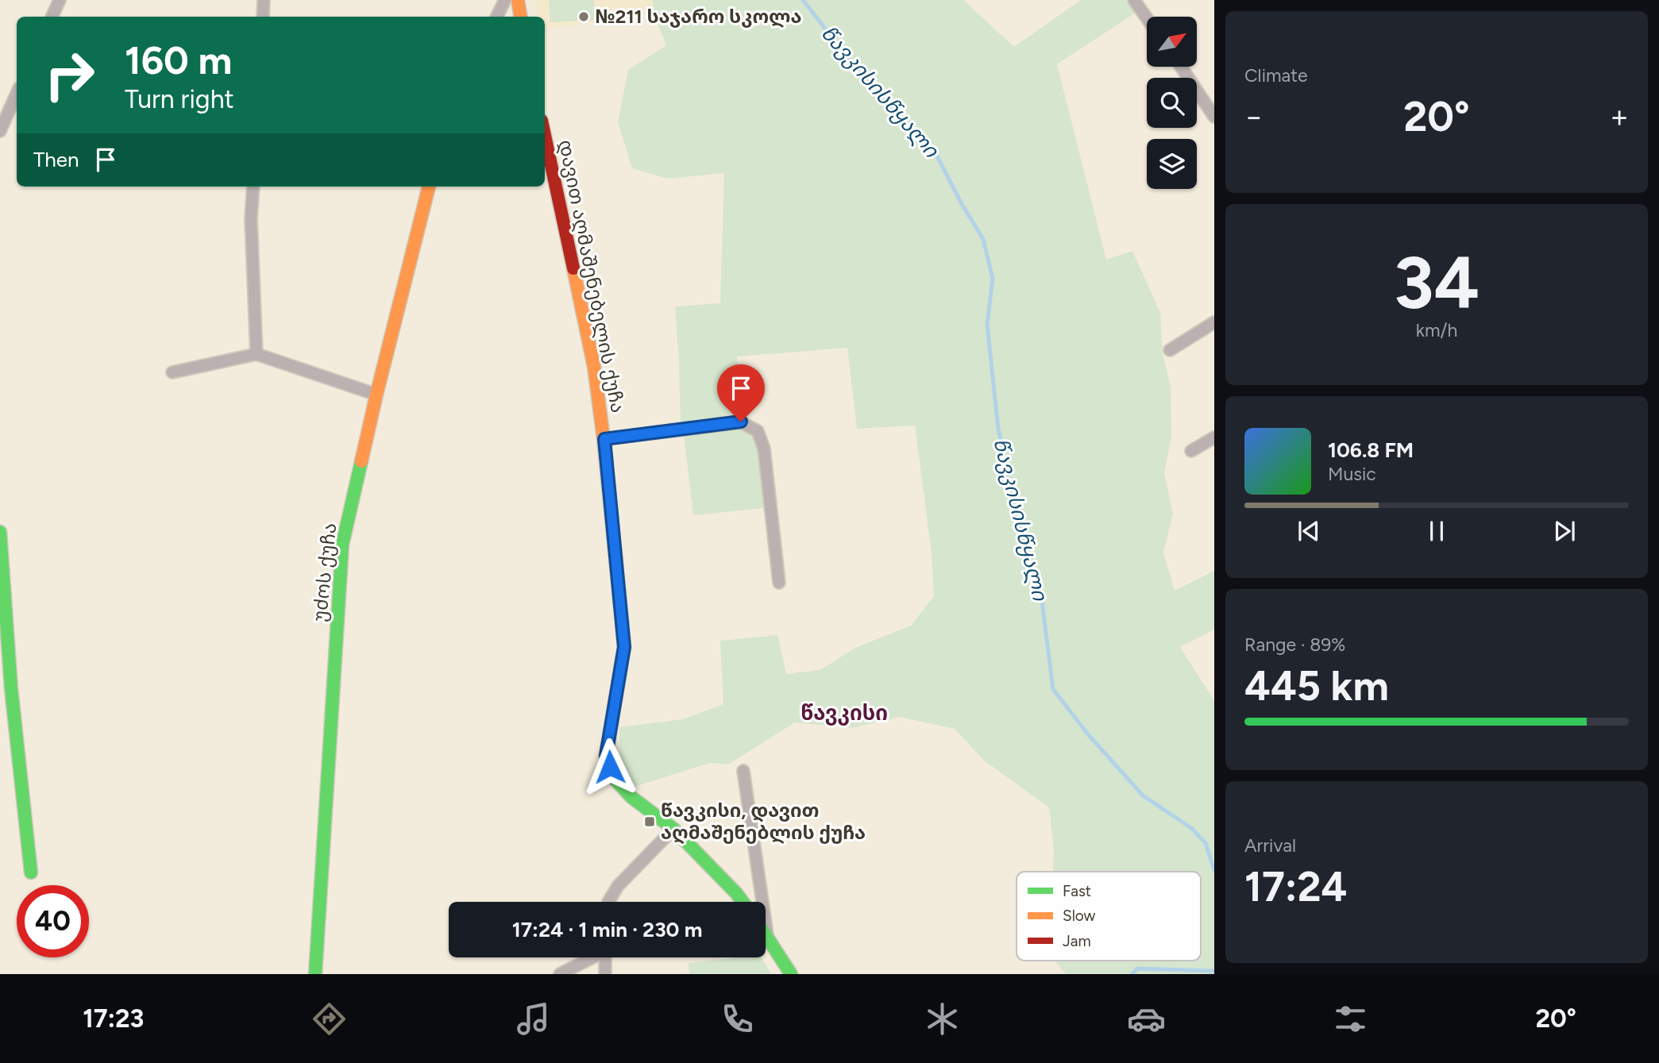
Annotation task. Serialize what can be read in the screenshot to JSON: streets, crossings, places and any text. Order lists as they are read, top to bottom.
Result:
{
  "streets": {
    "street": ["დავით აღმაშენებელის ქუჩა", "უძოს ქუჩა"]
  },
  "districts": ["წავკისი"],
  "water": ["წავკისისწყალი"],
  "places": {
    "other": ["№211 საჯარო სკოლა"],
    "transit": ["წავკისი, დავით აღმაშენებლის ქუჩა"]
  },
  "legend": ["Fast", "Slow", "Jam"],
  "north": "top right",
  "page": {
    "tile": [
      "Climate",
      ["34", "km/h"],
      ["Range · 89%", "445 km"],
      ["Arrival", "17:24"]
    ],
    "turn": ["160 m", "Turn right"],
    "heat": ["−", "20°", "+"],
    "then": "Then",
    "song": ["106.8 FM", "Music"],
    "limit": "40",
    "trip": "17:24 · 1 min · 230 m",
    "tabs": ["17:23", "20°"]
  }
}
